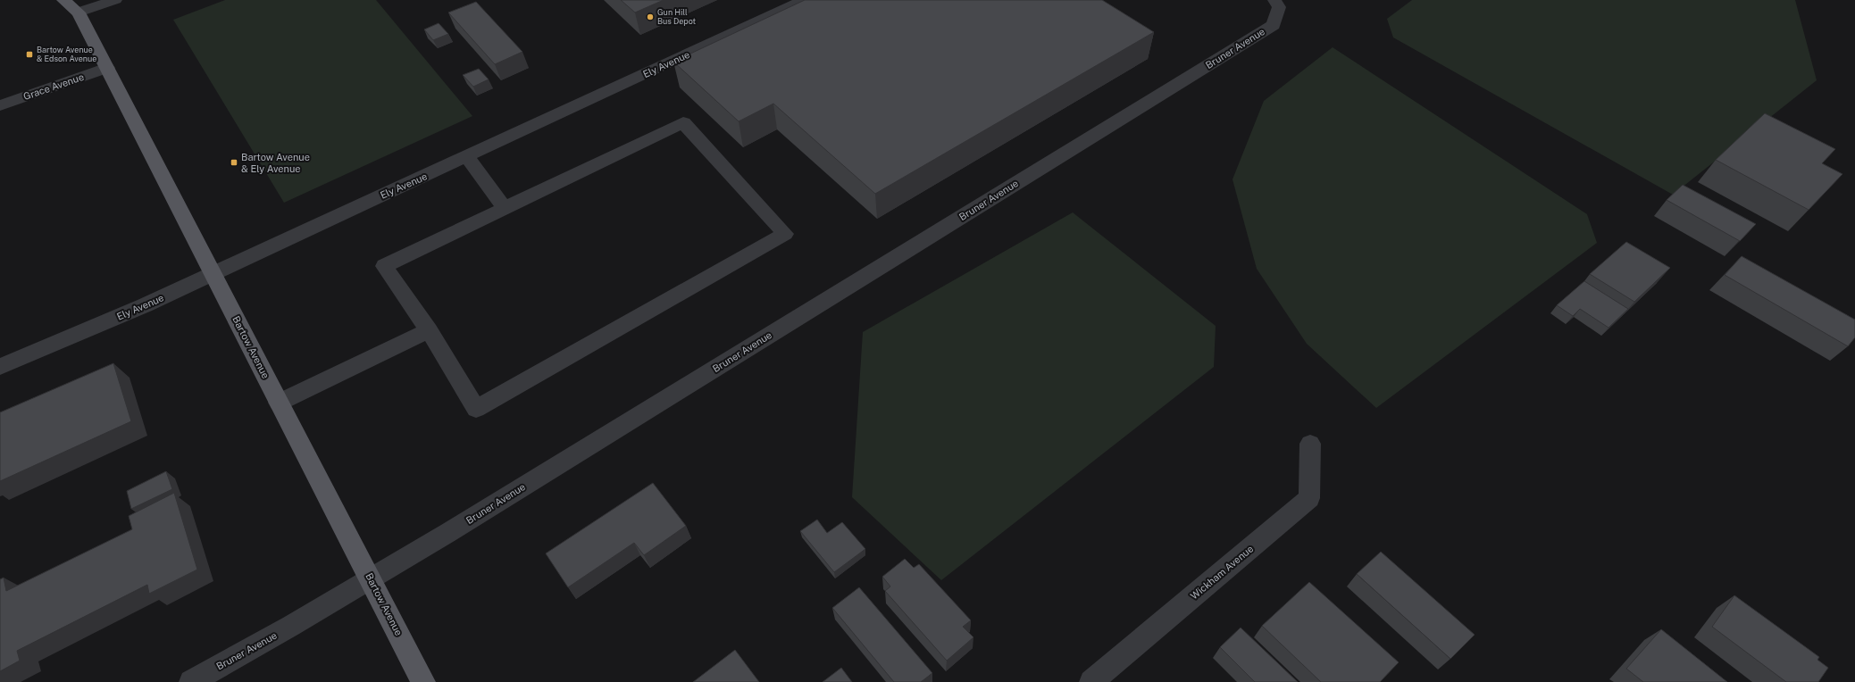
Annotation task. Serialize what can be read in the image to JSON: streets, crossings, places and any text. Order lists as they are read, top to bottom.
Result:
{
  "streets": {
    "main road": ["Bartow Avenue"],
    "street": [
      "Bruner Avenue",
      "Ely Avenue",
      "Grace Avenue",
      "Wickham Avenue"
    ]
  },
  "crossings": [
    ["Bruner Avenue", "Bartow Avenue"],
    ["Ely Avenue", "Bartow Avenue"],
    ["Grace Avenue", "Bartow Avenue"]
  ],
  "places": {
    "other": ["Gun Hill Bus Depot"],
    "transit": ["Bartow Avenue & Edson Avenue", "Bartow Avenue & Ely Avenue"]
  }
}
